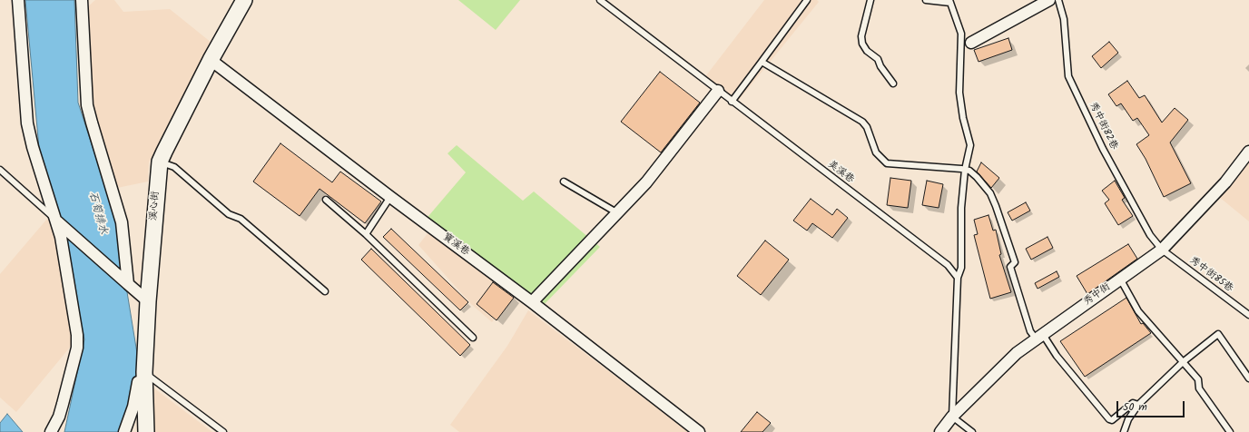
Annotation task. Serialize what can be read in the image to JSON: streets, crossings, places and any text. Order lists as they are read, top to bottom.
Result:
{
  "streets": {
    "street": ["溪心街", "寶溪巷", "秀中街"],
    "lane": ["秀中街82巷", "美溪巷", "秀中街85巷"]
  },
  "crossings": [
    ["秀中街82巷", "秀中街85巷"],
    ["秀中街82巷", "秀中街"],
    ["溪心街", "寶溪巷"],
    ["秀中街85巷", "秀中街"]
  ],
  "water": ["石筍排水"],
  "scale_bar": "50 m"
}
